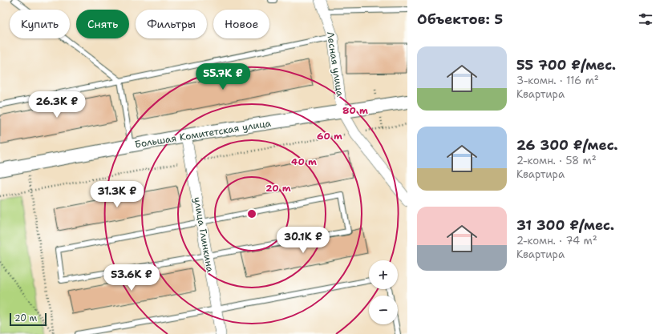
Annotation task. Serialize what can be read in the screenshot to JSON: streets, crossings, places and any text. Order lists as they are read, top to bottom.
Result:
{
  "streets": {
    "street": ["Лесная улица", "Большая Комитетская улица", "улица Глинкина"]
  },
  "crossings": [
    ["Лесная улица", "Большая Комитетская улица"],
    ["Большая Комитетская улица", "улица Глинкина"]
  ],
  "scale_bar": "20 m",
  "page": {
    "heading": "Объектов: 5",
    "chip": [
      "Купить",
      "Снять",
      "Фильтры",
      "Новое"
    ],
    "list": [
      {
        "name": "55 700 ₽/мес.",
        "note": "3-комн. · 116 m² · Квартира"
      },
      {
        "name": "26 300 ₽/мес.",
        "note": "2-комн. · 58 m² · Квартира"
      },
      {
        "name": "31 300 ₽/мес.",
        "note": "2-комн. · 74 m² · Квартира"
      }
    ],
    "price": [
      "55.7K ₽",
      "26.3K ₽",
      "31.3K ₽",
      "30.1K ₽",
      "53.6K ₽"
    ],
    "map_buttons": ["+", "−"],
    "scale": "20 m"
  },
  "rings": [
    "80 m",
    "60 m",
    "40 m",
    "20 m"
  ]
}
